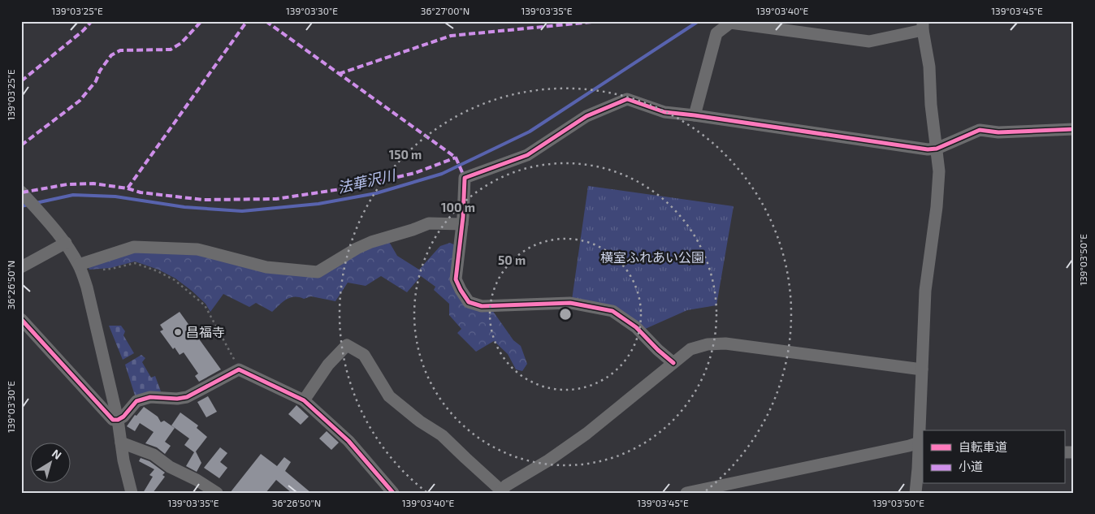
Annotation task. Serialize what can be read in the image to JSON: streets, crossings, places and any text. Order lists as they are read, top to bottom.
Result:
{
  "water": ["法華沢川"],
  "parks": ["横室ふれあい公園"],
  "places": ["昌福寺"],
  "legend": ["自転車道", "小道"],
  "north": "top right",
  "coordinates": [
    "139°03'25\"E",
    "139°03'30\"E",
    "36°27'00\"N",
    "139°03'35\"E",
    "139°03'40\"E",
    "139°03'45\"E",
    "139°03'50\"E",
    "36°26'50\"N"
  ],
  "rings": ["150 m", "100 m", "50 m"]
}
